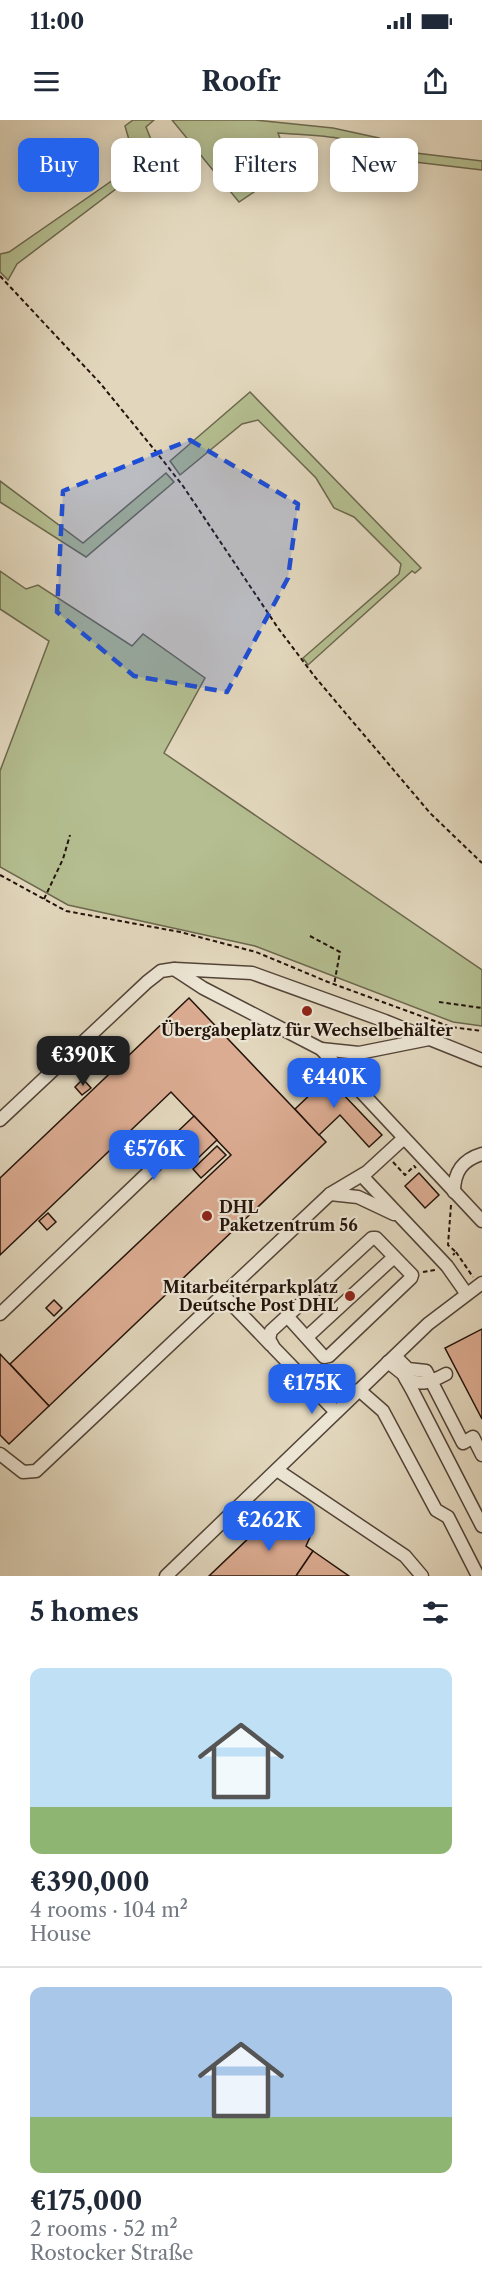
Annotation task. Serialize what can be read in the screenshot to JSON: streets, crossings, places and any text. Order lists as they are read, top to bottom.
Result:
{
  "places": ["Übergabeplatz für Wechselbehälter", "DHL Paketzentrum 56", "Mitarbeiterparkplatz Deutsche Post DHL"],
  "page": {
    "status": "11:00",
    "header": "Roofr",
    "chip": [
      "Buy",
      "Rent",
      "Filters",
      "New"
    ],
    "price": [
      "€390K",
      "€440K",
      "€576K",
      "€175K",
      "€262K"
    ],
    "heading": "5 homes",
    "list": [
      {
        "name": "€390,000",
        "note": "4 rooms · 104 m² · House"
      },
      {
        "name": "€175,000",
        "note": "2 rooms · 52 m² · Rostocker Straße"
      }
    ]
  }
}
